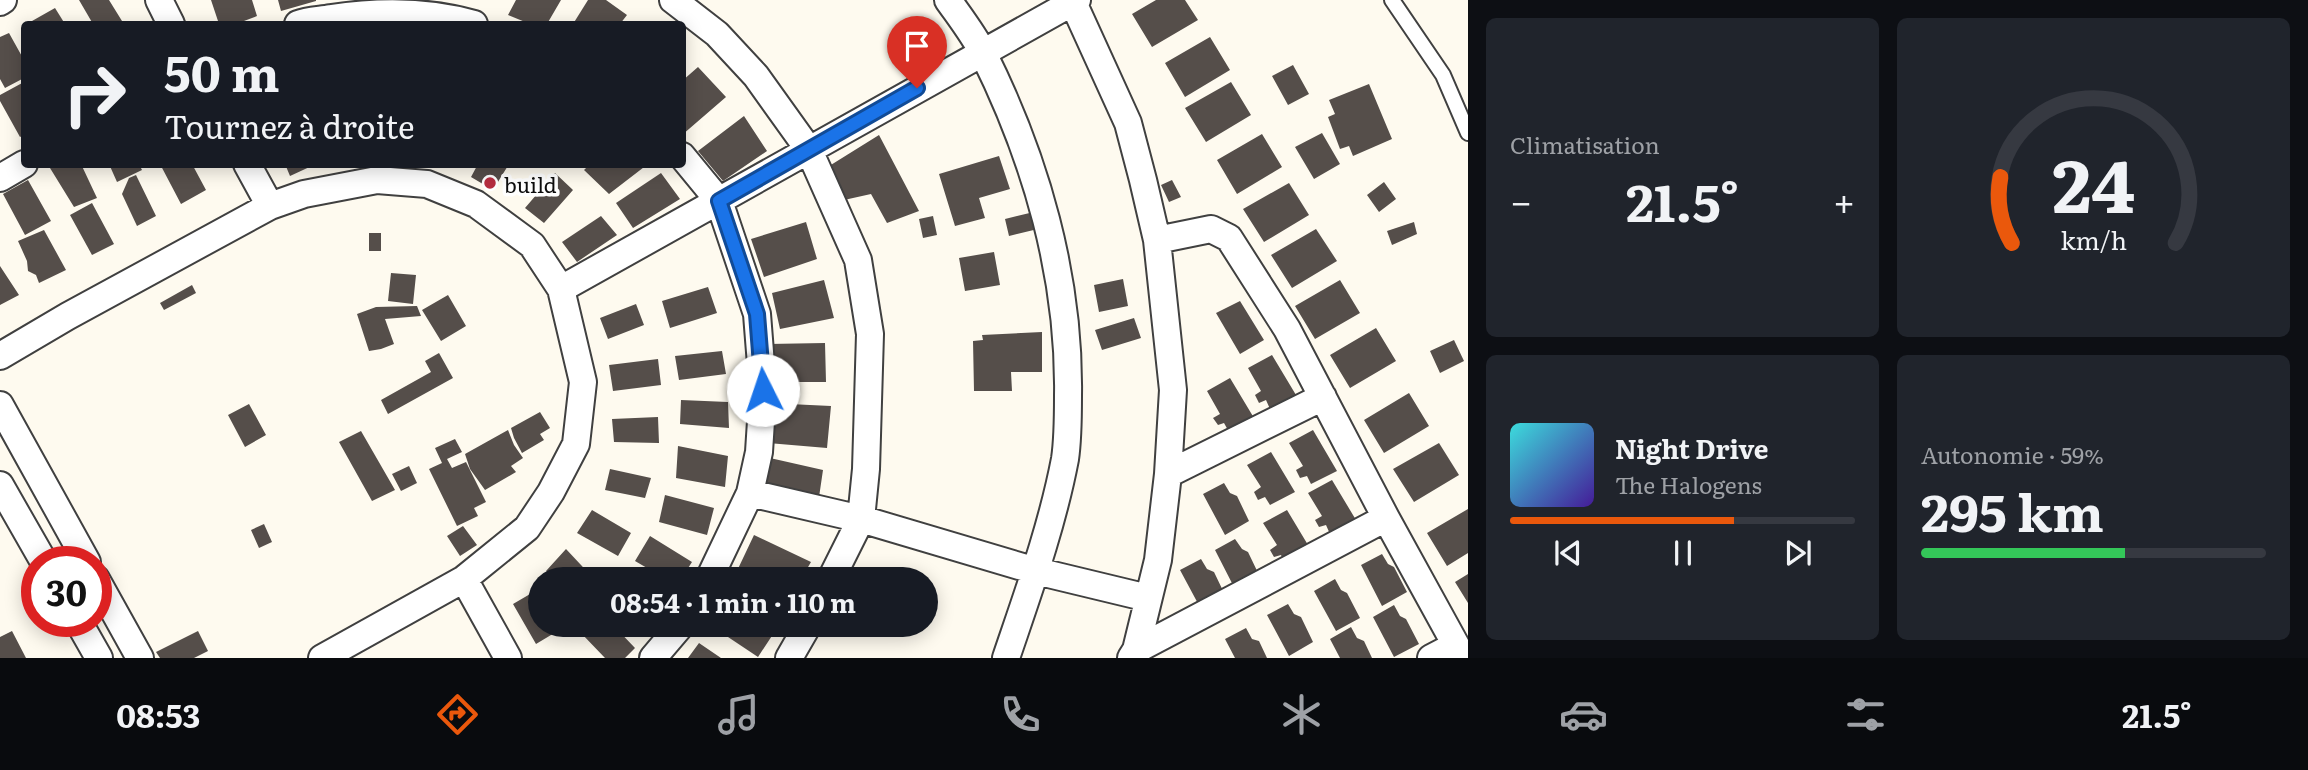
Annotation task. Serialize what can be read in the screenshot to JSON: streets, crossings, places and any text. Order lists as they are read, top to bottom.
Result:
{
  "places": ["build"],
  "page": {
    "tile": [
      "Climatisation",
      ["Autonomie · 59%", "295 km"]
    ],
    "turn": ["50 m", "Tournez à droite"],
    "heat": ["−", "21.5°", "+"],
    "song": ["Night Drive", "The Halogens"],
    "limit": "30",
    "trip": "08:54 · 1 min · 110 m",
    "tabs": ["08:53", "21.5°"],
    "gauge": ["24", "km/h"]
  }
}
